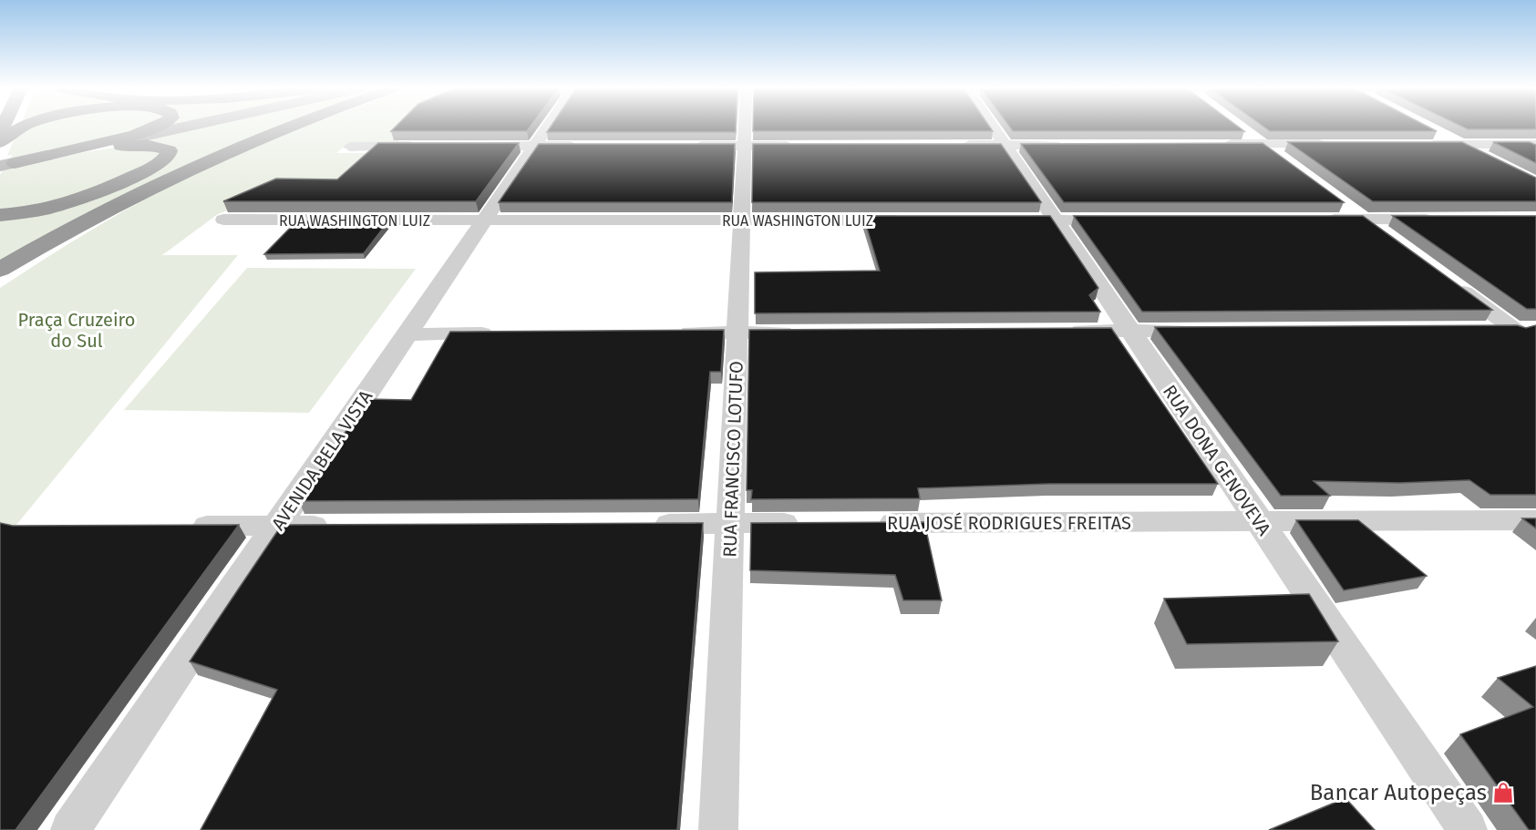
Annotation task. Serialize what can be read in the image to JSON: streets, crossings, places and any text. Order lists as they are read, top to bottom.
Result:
{
  "streets": {
    "street": [
      "RUA WASHINGTON LUIZ",
      "RUA FRANCISCO LOTUFO",
      "AVENIDA BELA VISTA",
      "RUA DONA GENOVEVA",
      "RUA JOSÉ RODRIGUES FREITAS"
    ]
  },
  "crossings": [
    ["RUA WASHINGTON LUIZ", "RUA FRANCISCO LOTUFO"],
    ["RUA WASHINGTON LUIZ", "AVENIDA BELA VISTA"],
    ["RUA DONA GENOVEVA", "RUA JOSÉ RODRIGUES FREITAS"]
  ],
  "parks": ["Praça Cruzeiro do Sul"],
  "places": {
    "shop": ["Bancar Autopeças"]
  }
}
